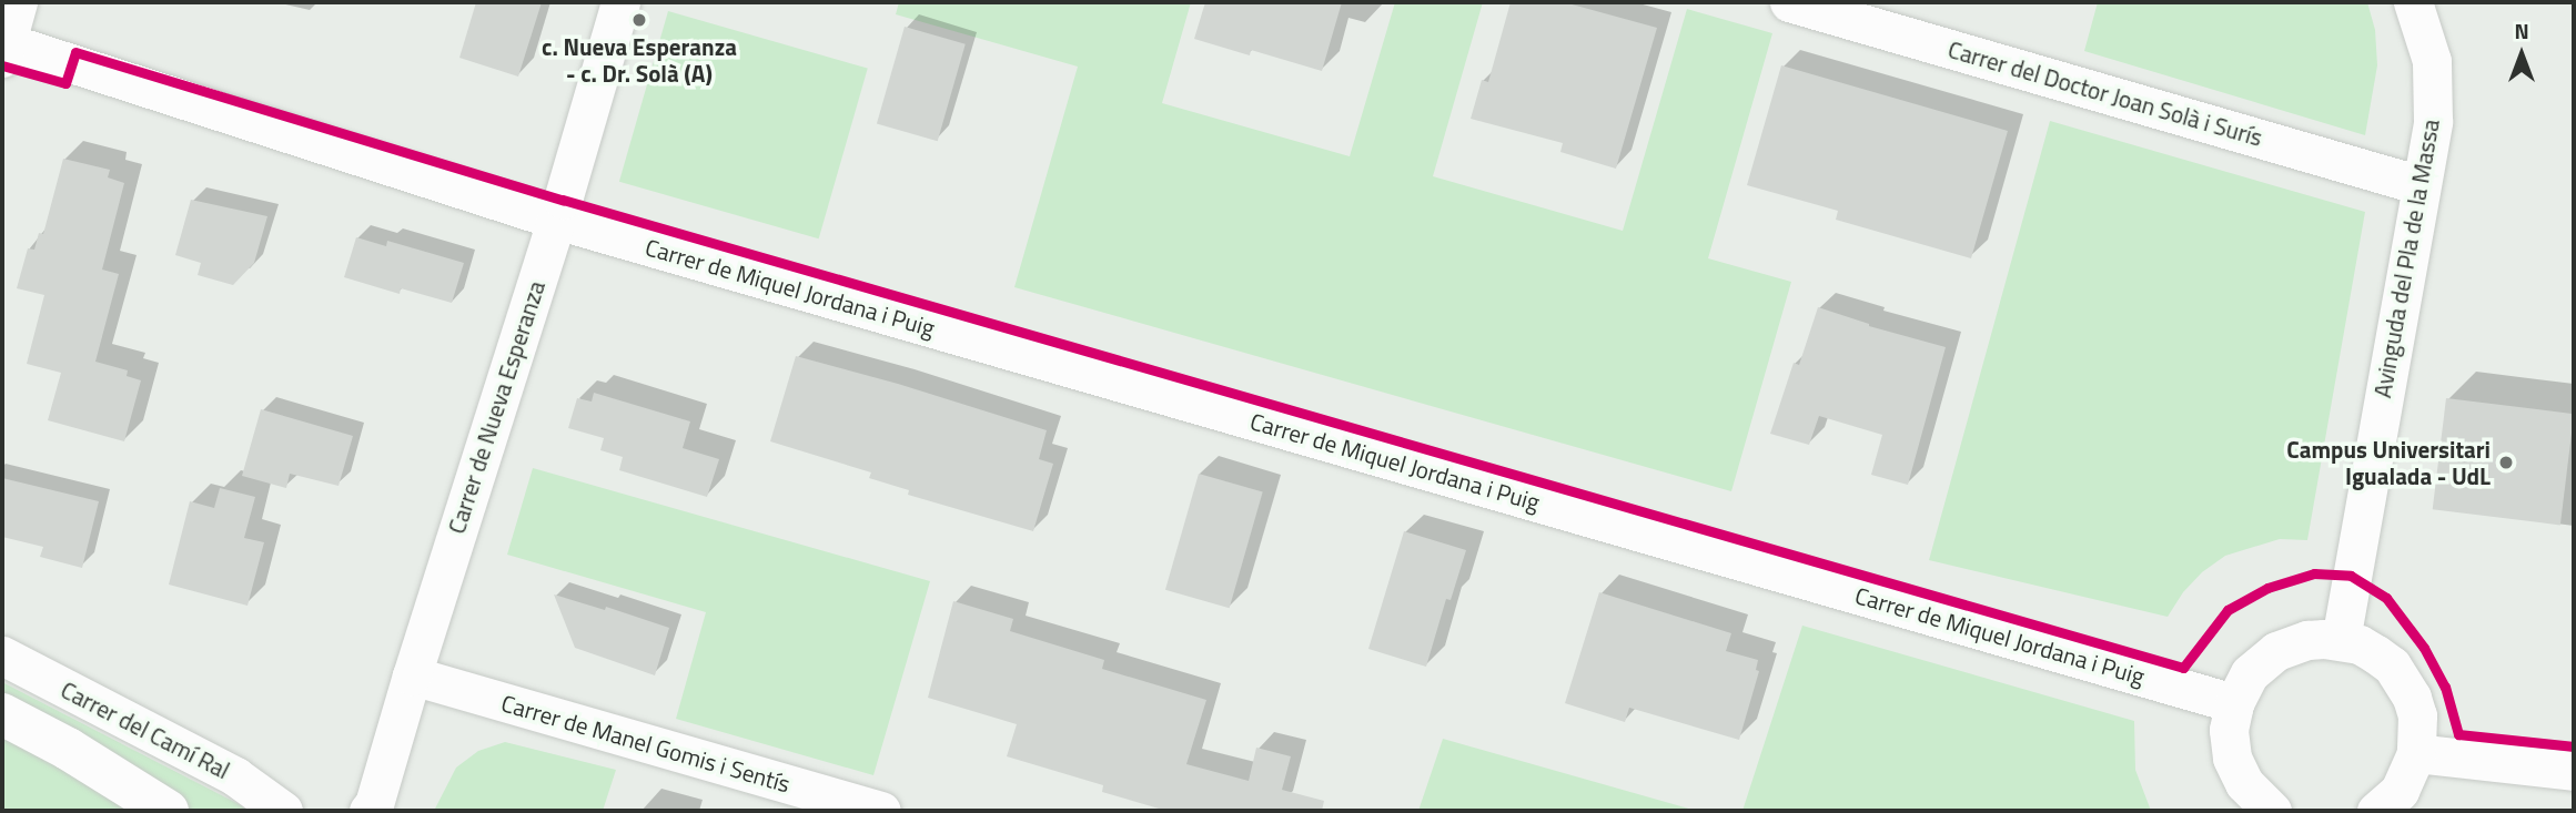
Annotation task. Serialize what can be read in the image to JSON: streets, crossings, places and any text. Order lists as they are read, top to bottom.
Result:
{
  "streets": {
    "street": [
      "Carrer del Doctor Joan Solà i Surís",
      "Avinguda del Pla de la Massa",
      "Carrer de Miquel Jordana i Puig",
      "Carrer de Nueva Esperanza",
      "Carrer del Camí Ral",
      "Carrer de Manel Gomis i Sentís"
    ]
  },
  "crossings": [
    ["Carrer del Doctor Joan Solà i Surís", "Avinguda del Pla de la Massa"],
    ["Carrer de Miquel Jordana i Puig", "Carrer de Nueva Esperanza"],
    ["Carrer de Nueva Esperanza", "Carrer de Manel Gomis i Sentís"]
  ],
  "places": ["c. Nueva Esperanza - c. Dr. Solà (A)", "Campus Universitari Igualada - UdL"],
  "north": "top"
}
